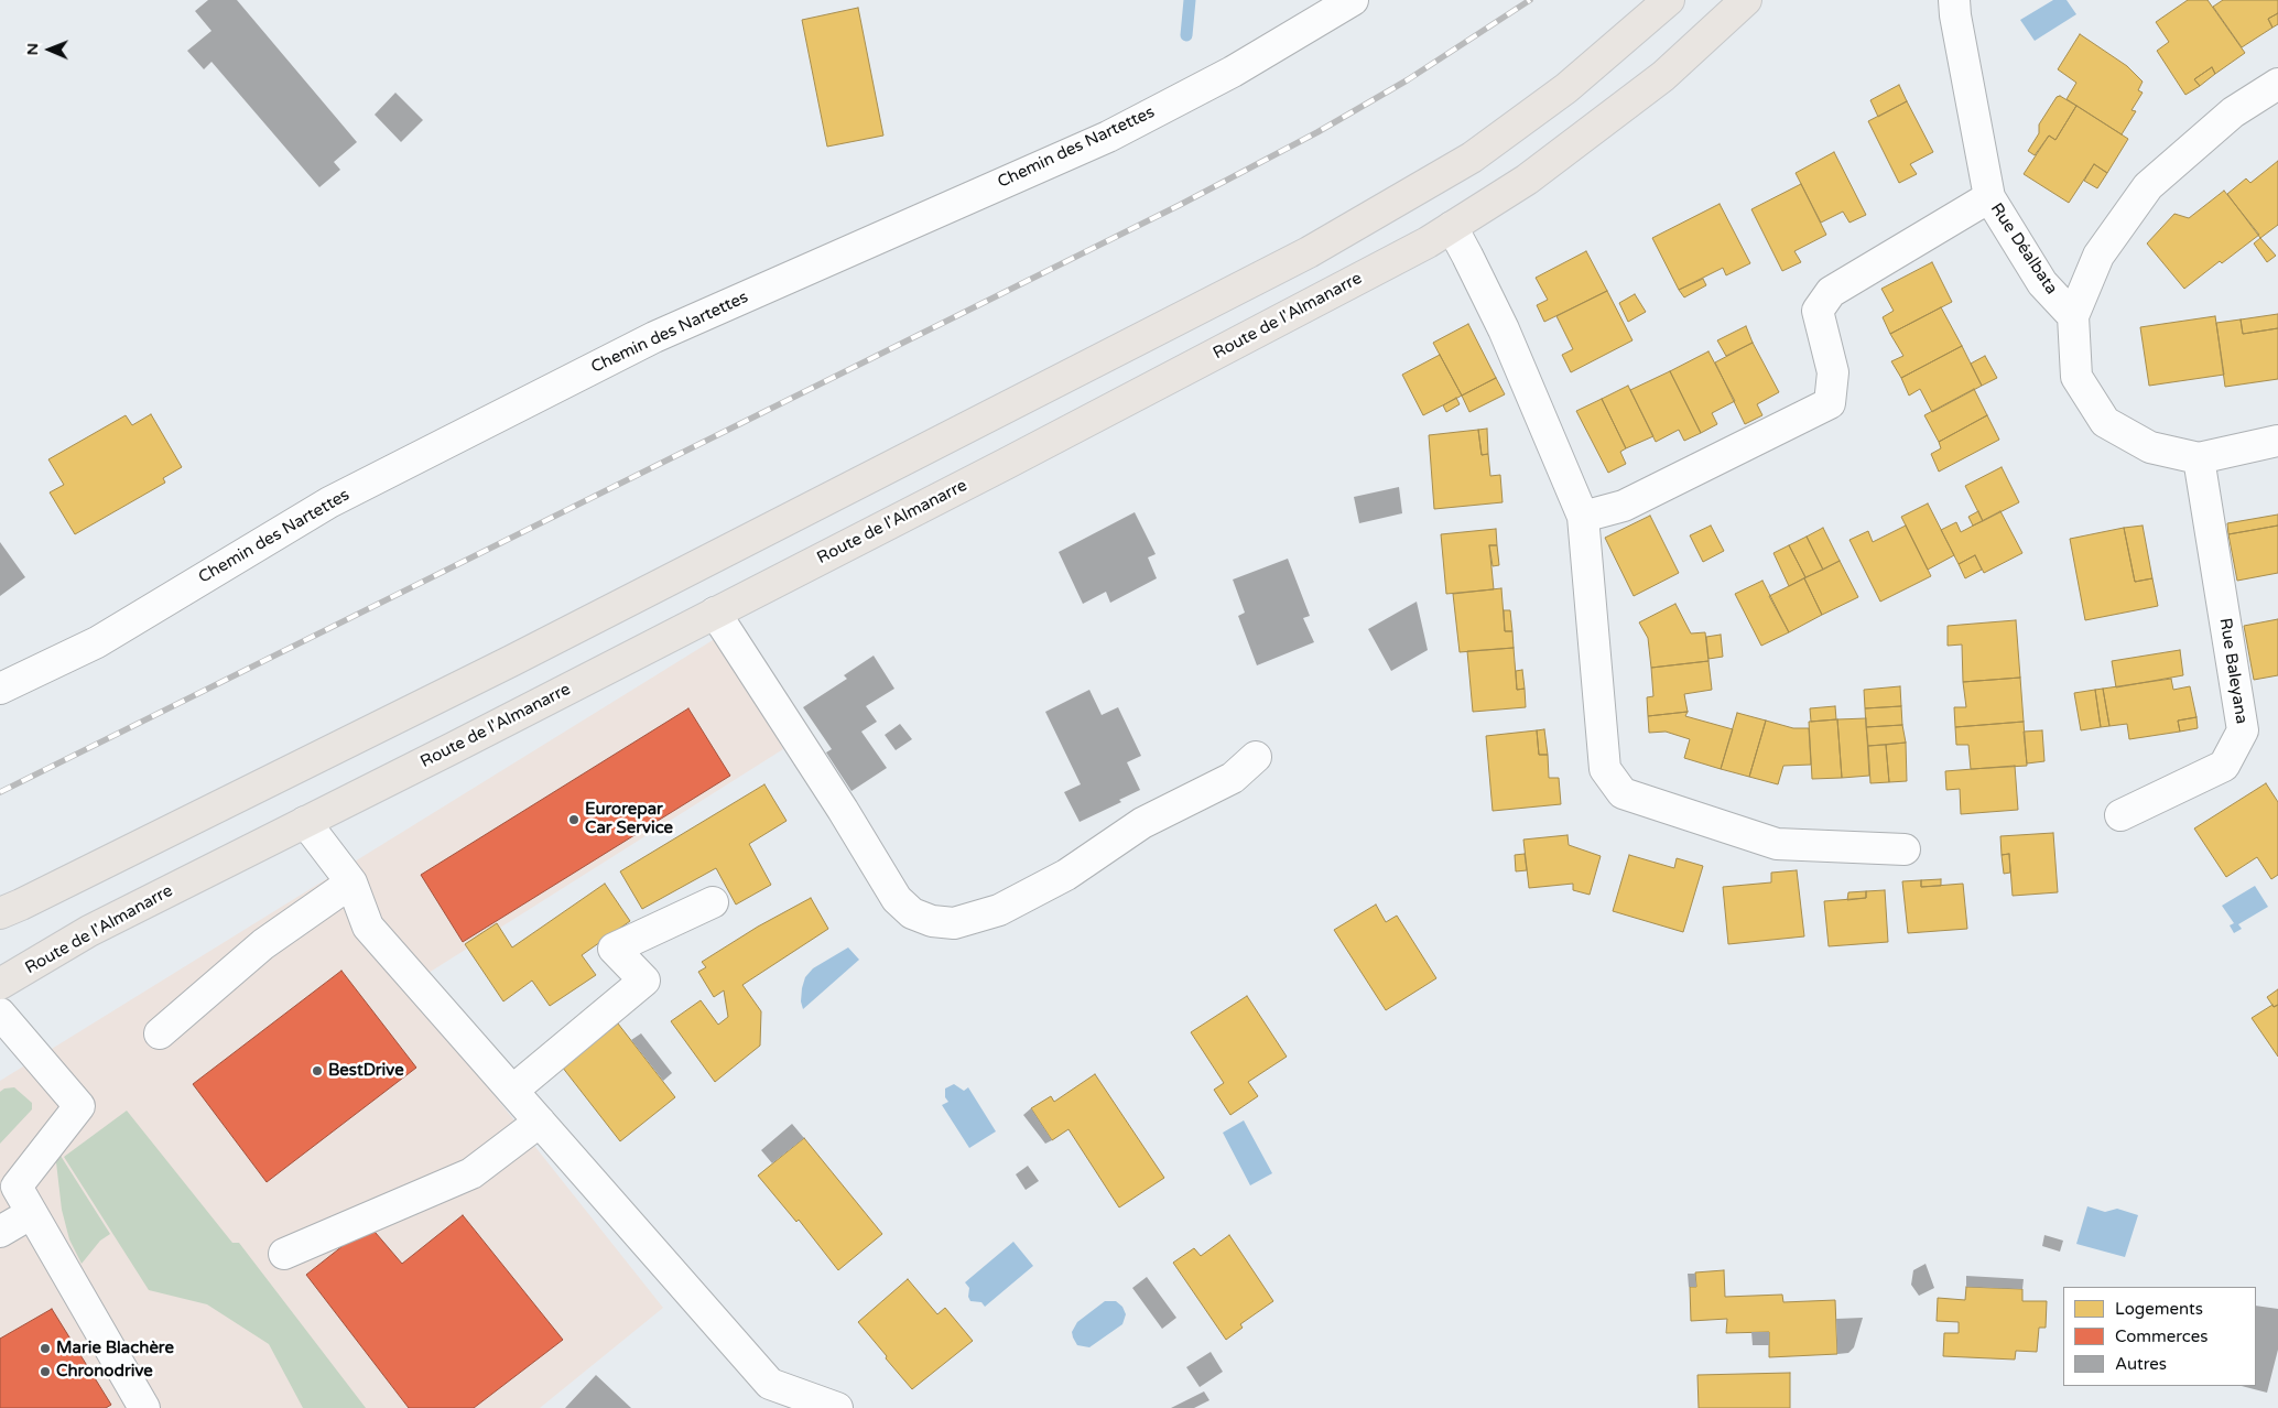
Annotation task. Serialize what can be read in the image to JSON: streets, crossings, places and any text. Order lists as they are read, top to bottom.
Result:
{
  "streets": {
    "main road": ["Route de l'Almanarre"],
    "street": ["Chemin des Nartettes", "Rue Déalbata", "Rue Baleyana"]
  },
  "places": [
    "Eurorepar Car Service",
    "BestDrive",
    "Marie Blachère",
    "Chronodrive"
  ],
  "legend": ["Logements", "Commerces", "Autres"],
  "north": "left"
}
